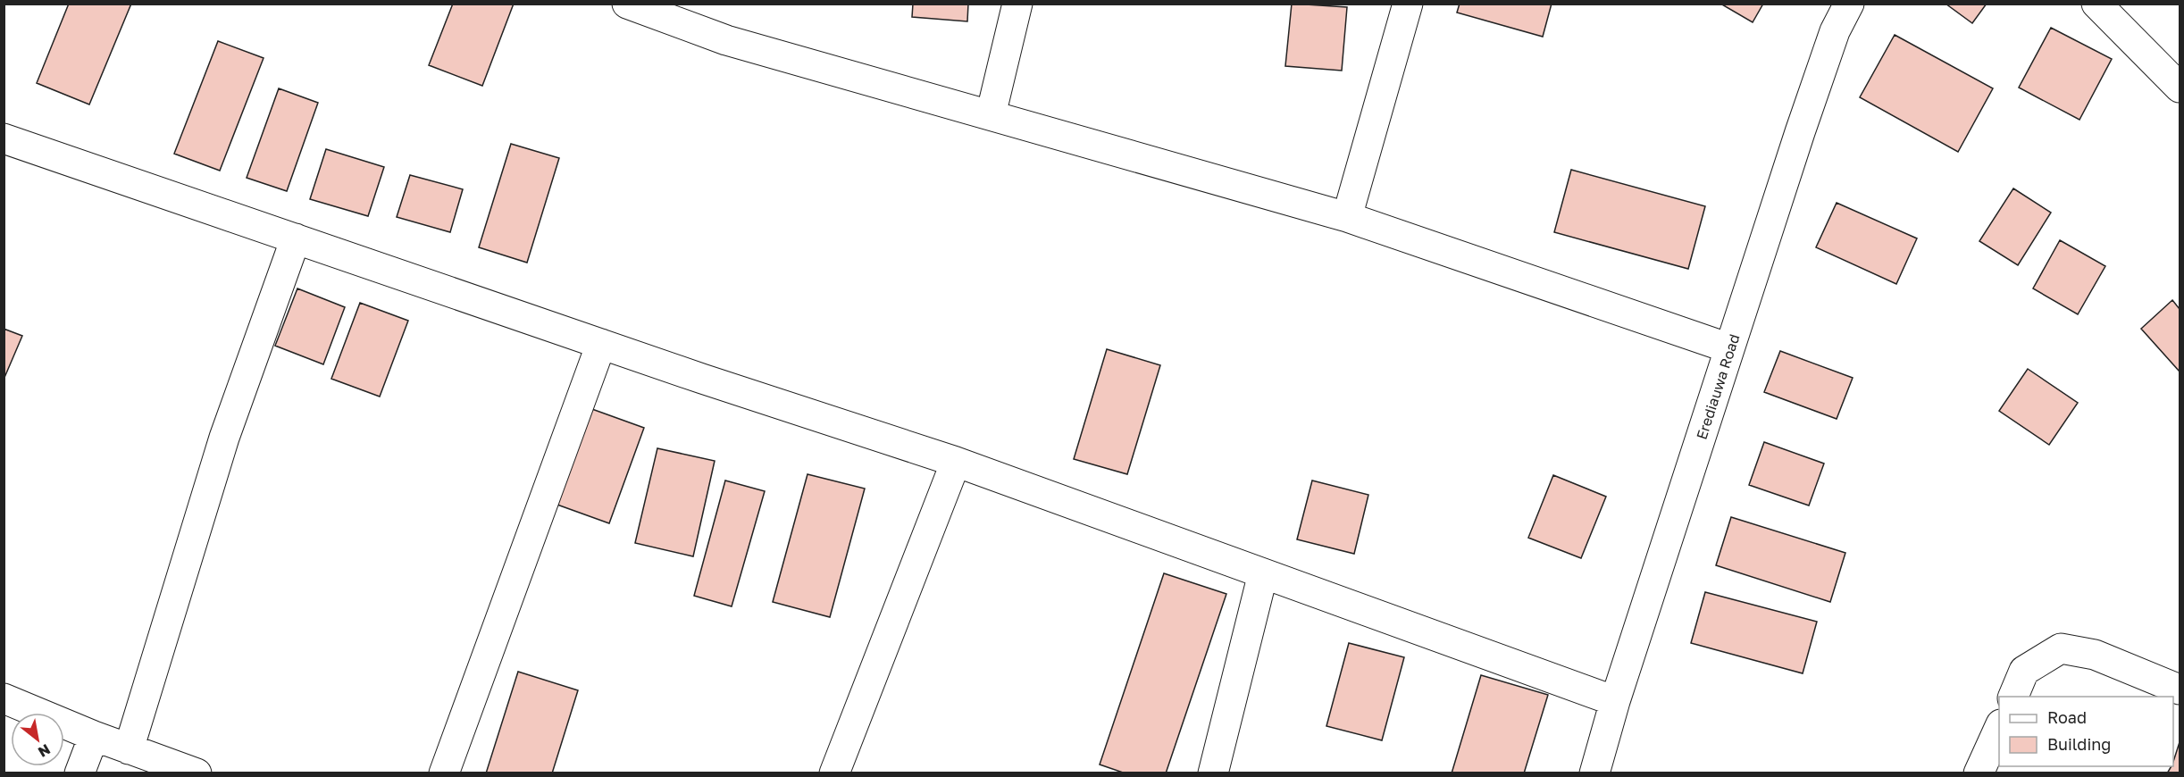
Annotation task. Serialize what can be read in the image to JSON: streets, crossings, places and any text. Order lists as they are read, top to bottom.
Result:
{
  "streets": {
    "street": ["Erediauwa Road"]
  },
  "legend": ["Road", "Building"],
  "north": "bottom right"
}
